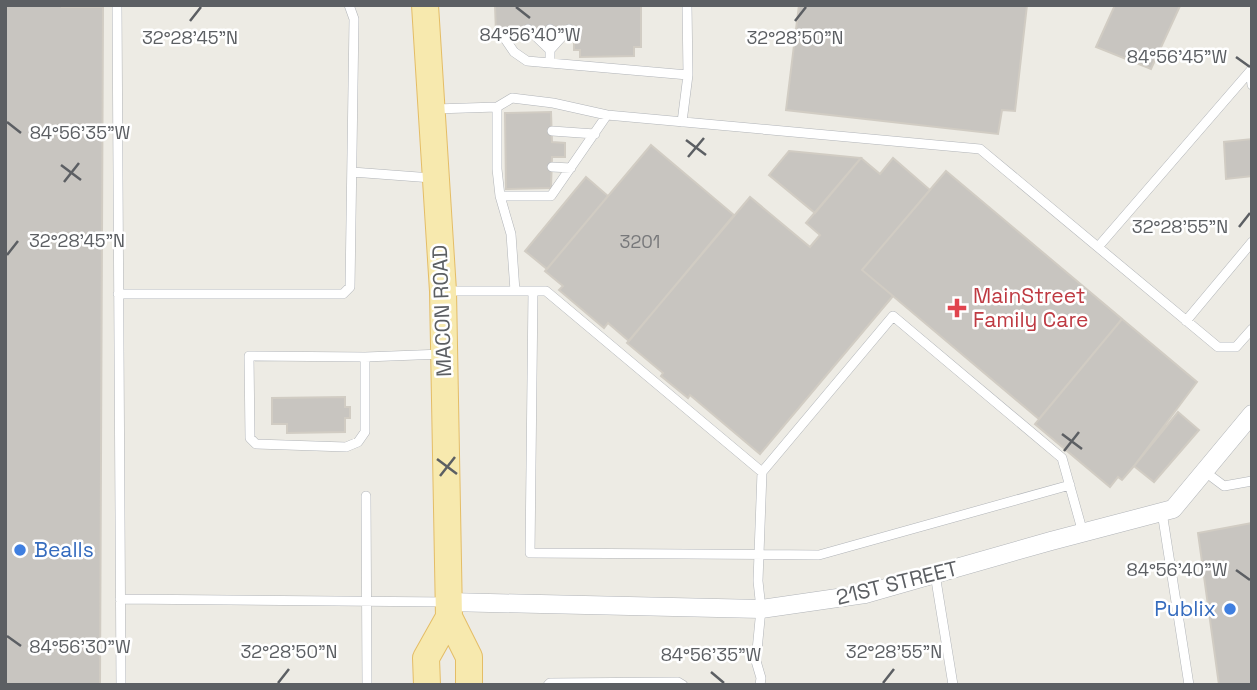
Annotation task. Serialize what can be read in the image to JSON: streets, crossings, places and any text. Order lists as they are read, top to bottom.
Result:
{
  "streets": {
    "main road": ["MACON ROAD"],
    "street": ["21ST STREET"]
  },
  "crossings": [
    ["MACON ROAD", "21ST STREET"]
  ],
  "places": {
    "health": ["MainStreet Family Care"],
    "other": ["Bealls", "Publix"]
  },
  "house_numbers": ["3201"],
  "coordinates": [
    "84°56'40\"W",
    "32°28'45\"N",
    "32°28'50\"N",
    "84°56'45\"W",
    "84°56'35\"W",
    "32°28'55\"N",
    "84°56'30\"W"
  ]
}
